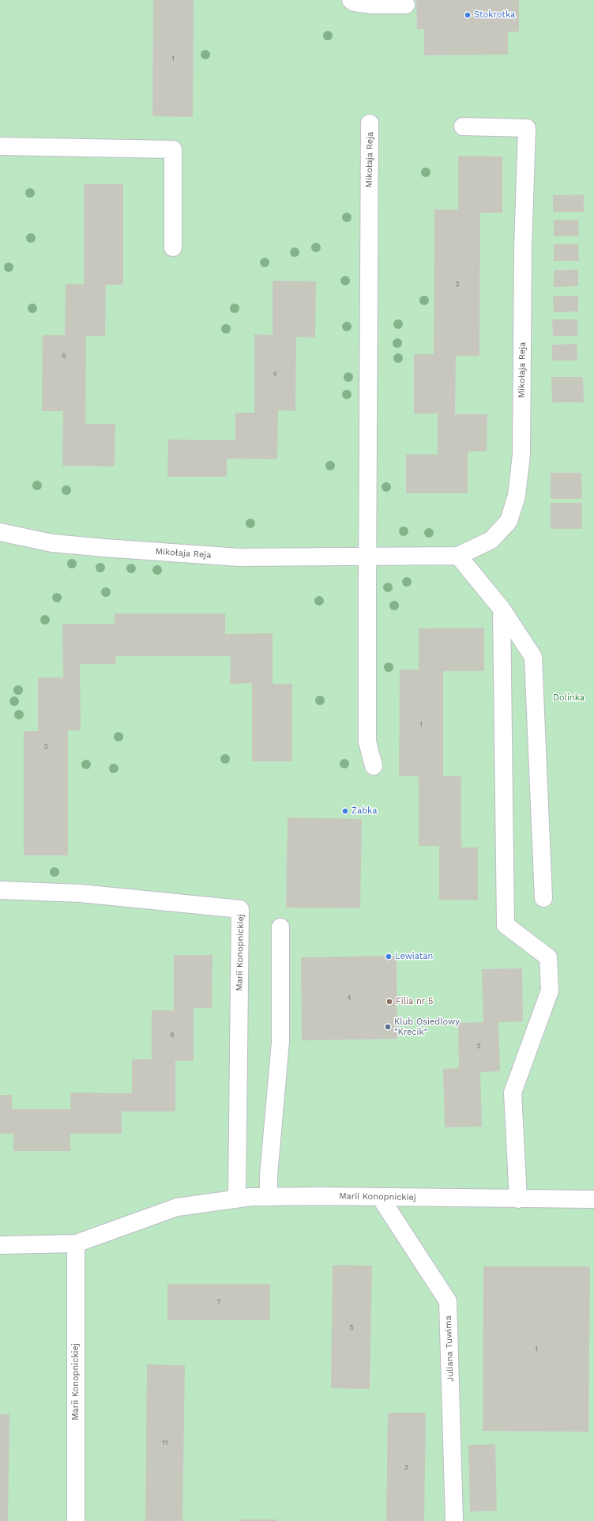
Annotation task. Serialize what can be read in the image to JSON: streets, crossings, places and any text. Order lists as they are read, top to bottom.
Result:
{
  "streets": {
    "street": ["Mikołaja Reja", "Marii Konopnickiej", "Juliana Tuwima"]
  },
  "crossings": [
    ["Marii Konopnickiej", "Juliana Tuwima"]
  ],
  "parks": ["Dolinka"],
  "places": [
    "Stokrotka",
    "Żabka",
    "Lewiatan",
    "Filia nr 5",
    "Klub Osiedlowy \"Krecik\""
  ],
  "house_numbers": [
    "1",
    "2",
    "6",
    "4",
    "1",
    "3",
    "4",
    "6",
    "2",
    "7",
    "5",
    "1",
    "11",
    "3"
  ]
}
